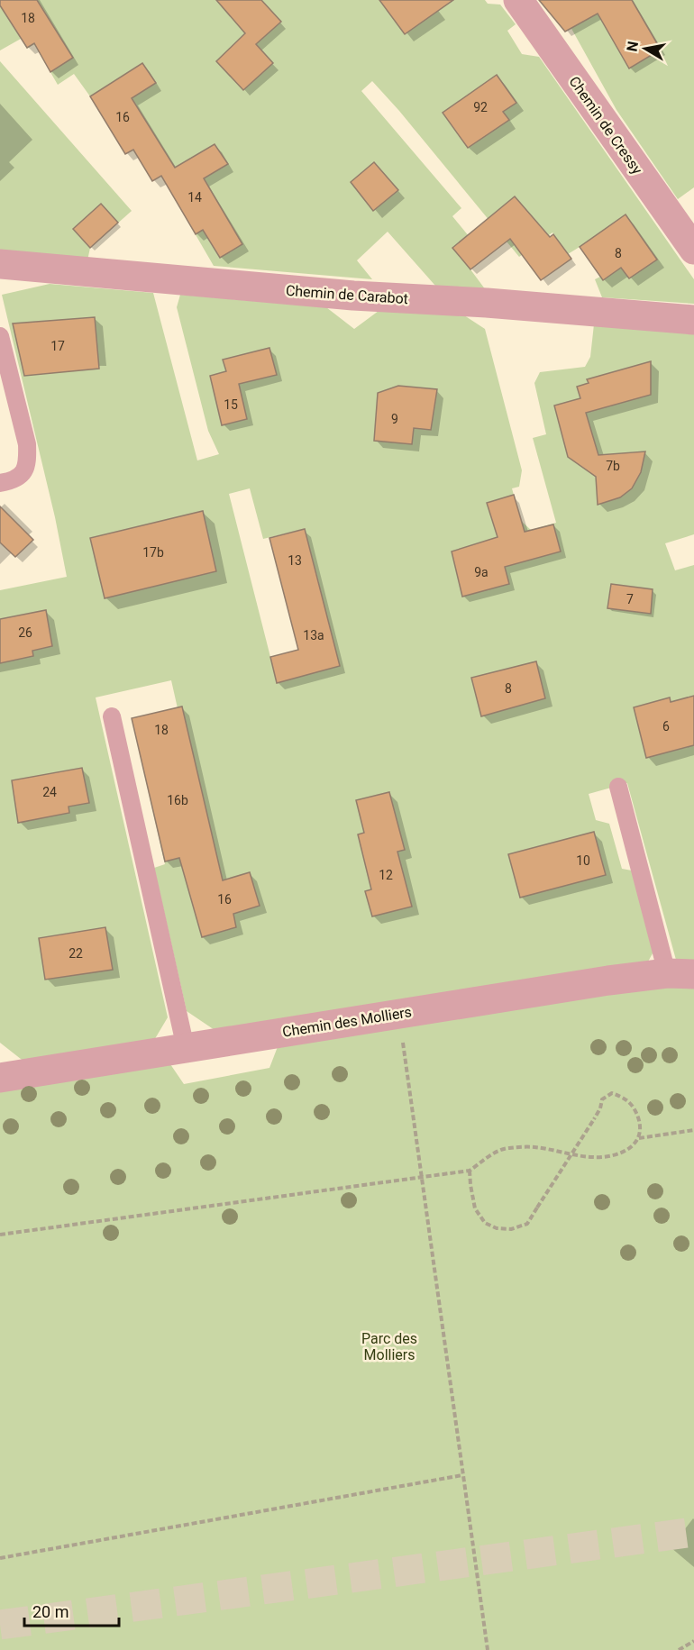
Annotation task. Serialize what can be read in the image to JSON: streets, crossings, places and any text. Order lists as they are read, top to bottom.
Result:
{
  "streets": {
    "street": ["Chemin de Cressy", "Chemin de Carabot", "Chemin des Molliers"]
  },
  "parks": ["Parc des Molliers"],
  "house_numbers": [
    "18",
    "92",
    "16",
    "14",
    "8",
    "17",
    "15",
    "9",
    "7b",
    "17b",
    "13",
    "9a",
    "7",
    "26",
    "13a",
    "8",
    "6",
    "18",
    "24",
    "16b",
    "10",
    "12",
    "16",
    "22"
  ],
  "scale_bar": "20 m",
  "north": "left"
}
